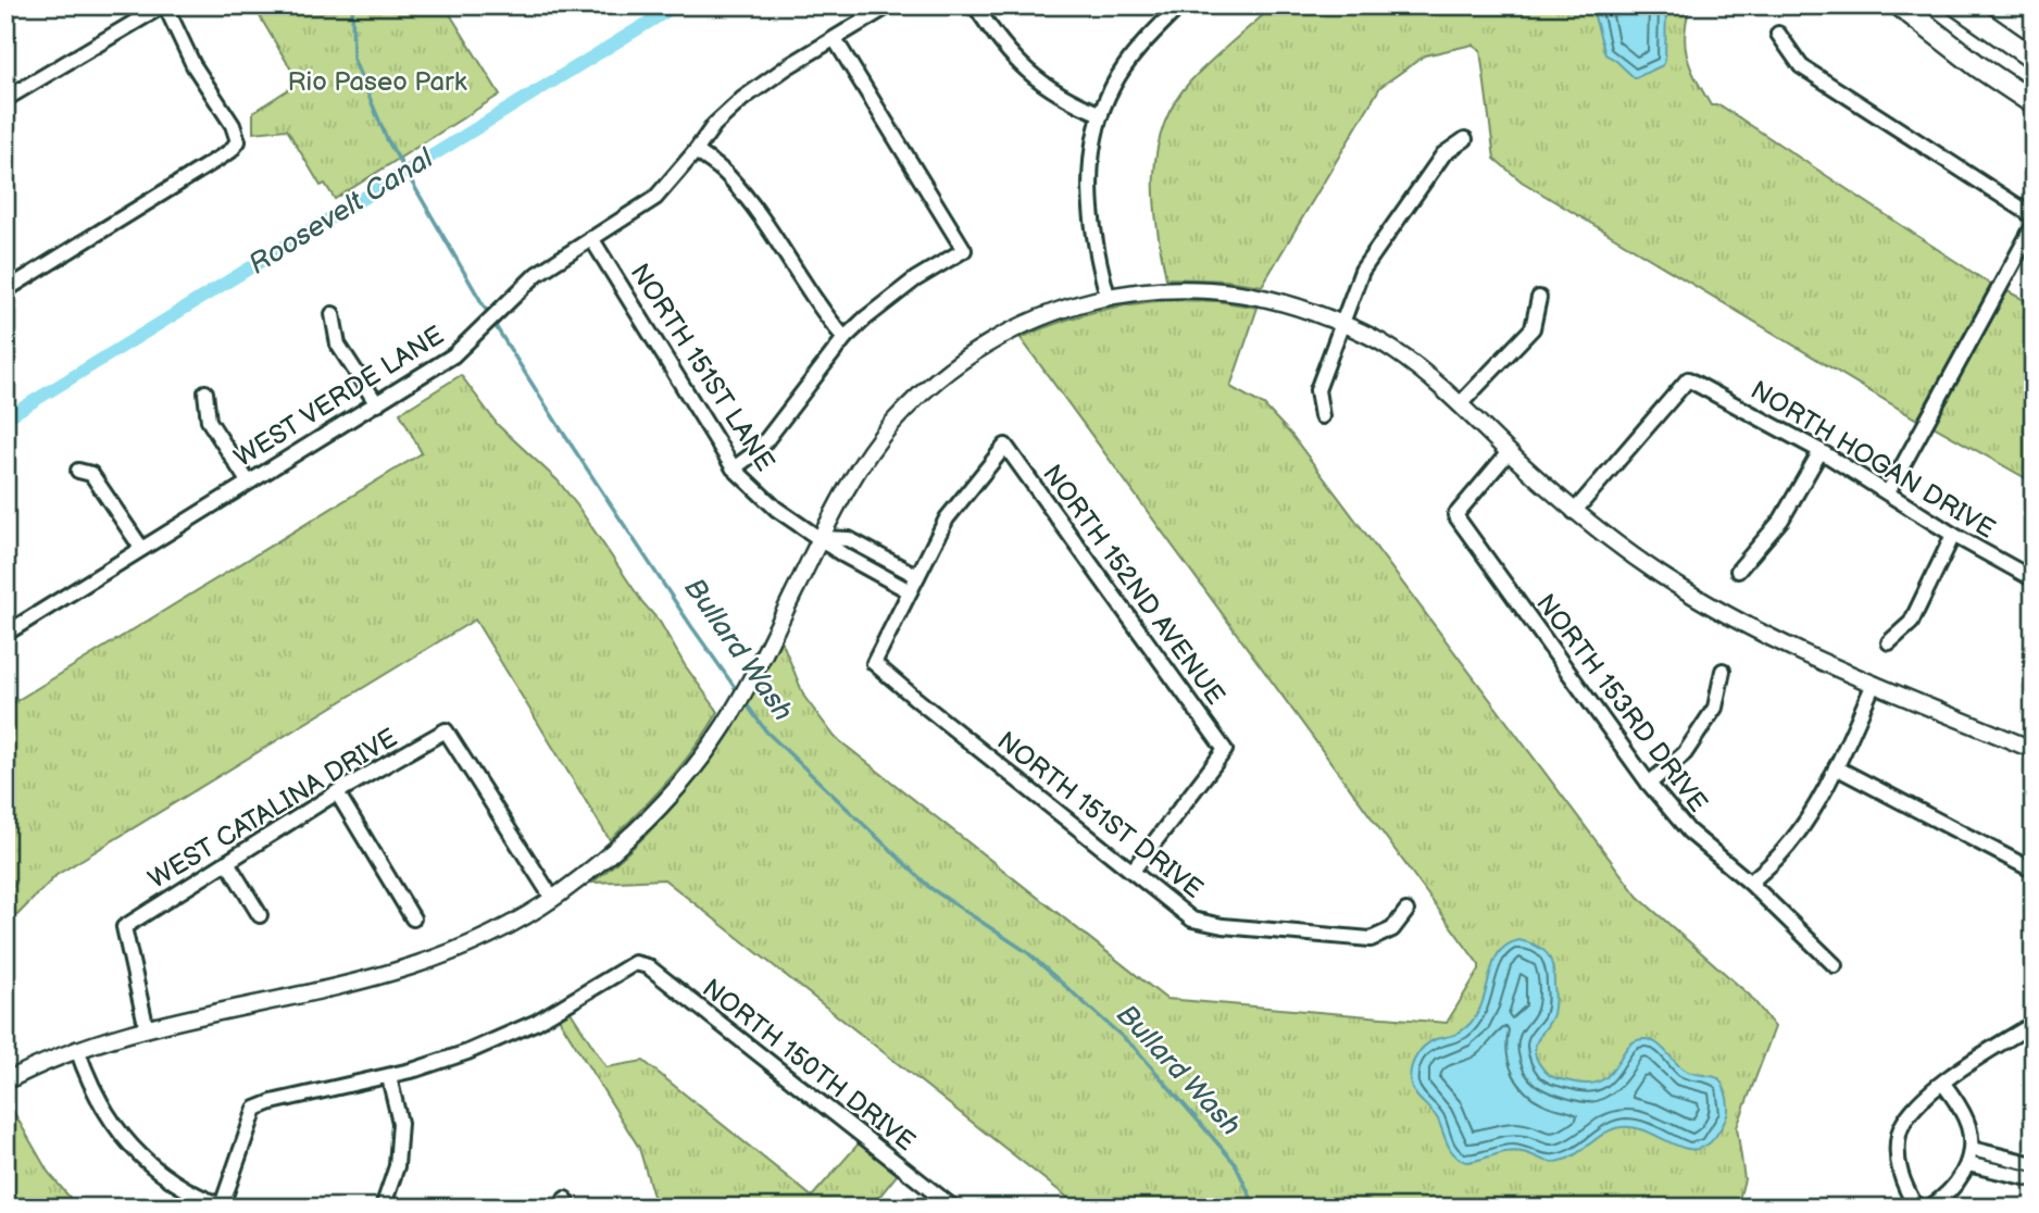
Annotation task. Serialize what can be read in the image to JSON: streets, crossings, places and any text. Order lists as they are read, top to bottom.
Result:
{
  "streets": {
    "street": [
      "NORTH 151ST LANE",
      "WEST VERDE LANE",
      "NORTH HOGAN DRIVE",
      "NORTH 152ND AVENUE",
      "NORTH 153RD DRIVE",
      "WEST CATALINA DRIVE",
      "NORTH 151ST DRIVE",
      "NORTH 150TH DRIVE"
    ]
  },
  "crossings": [
    ["NORTH 151ST LANE", "WEST VERDE LANE"],
    ["NORTH 151ST LANE", "NORTH 152ND AVENUE"],
    ["NORTH 151ST LANE", "NORTH 151ST DRIVE"],
    ["NORTH 152ND AVENUE", "NORTH 151ST DRIVE"]
  ],
  "water": ["Roosevelt Canal", "Bullard Wash"],
  "parks": ["Rio Paseo Park"]
}
